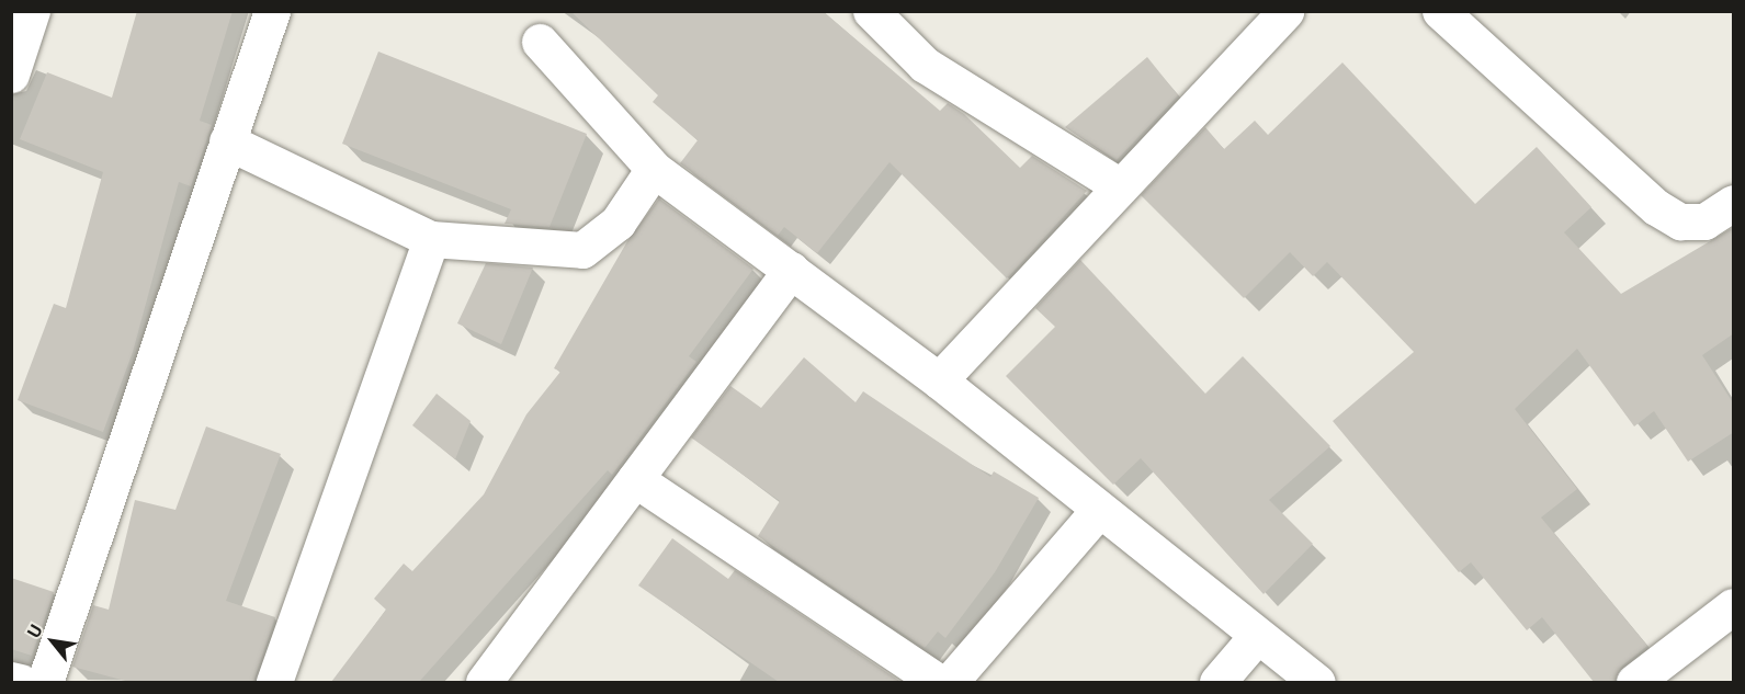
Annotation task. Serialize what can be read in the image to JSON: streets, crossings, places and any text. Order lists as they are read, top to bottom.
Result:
{
  "north": "top left"
}
